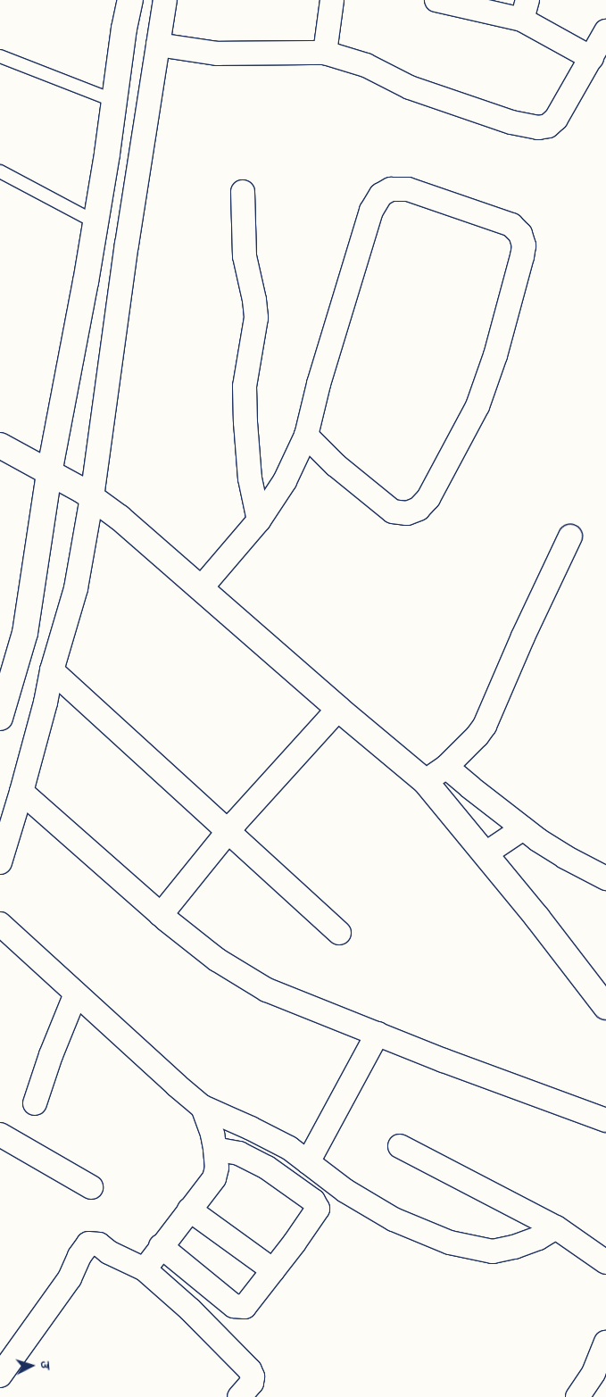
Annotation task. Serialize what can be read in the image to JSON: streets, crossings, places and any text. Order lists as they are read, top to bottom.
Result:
{
  "north": "right"
}
